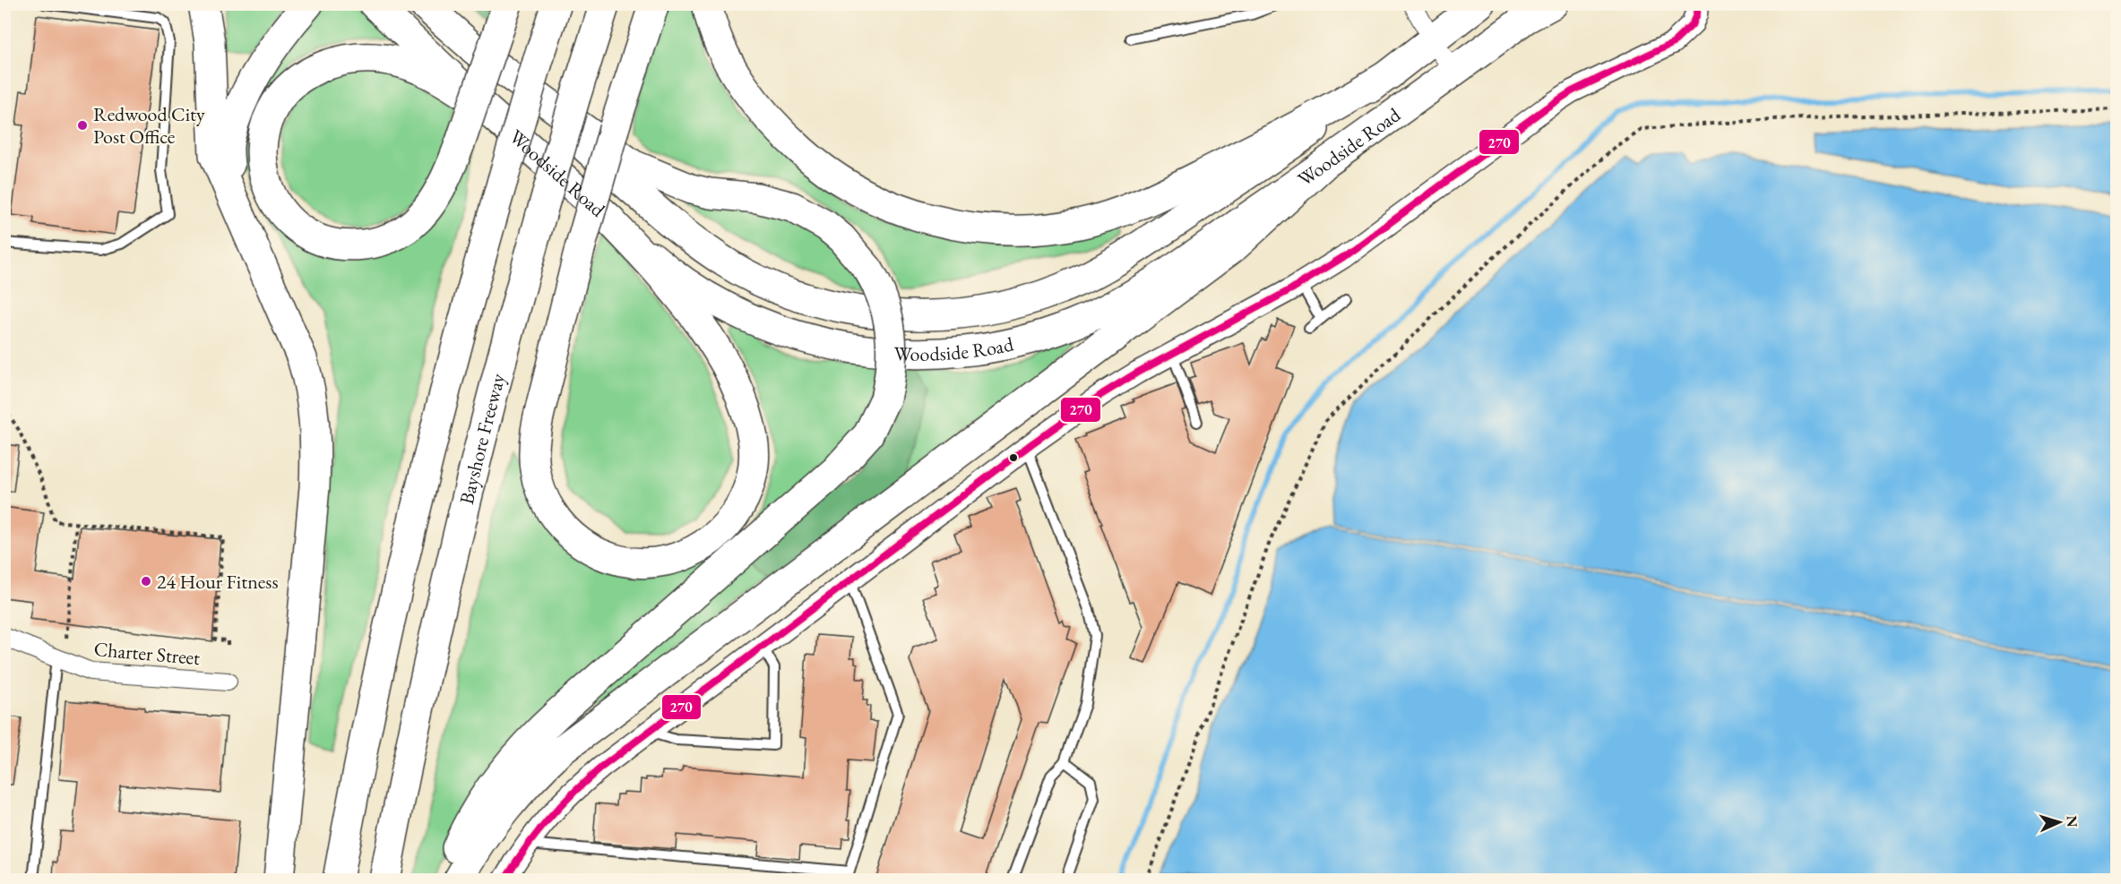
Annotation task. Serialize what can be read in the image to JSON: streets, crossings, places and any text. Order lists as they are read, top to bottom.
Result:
{
  "streets": {
    "highway": ["Woodside Road", "Bayshore Freeway"],
    "street": ["Charter Street"]
  },
  "places": ["Redwood City Post Office", "24 Hour Fitness"],
  "lines": ["transit line 270"],
  "north": "right"
}
